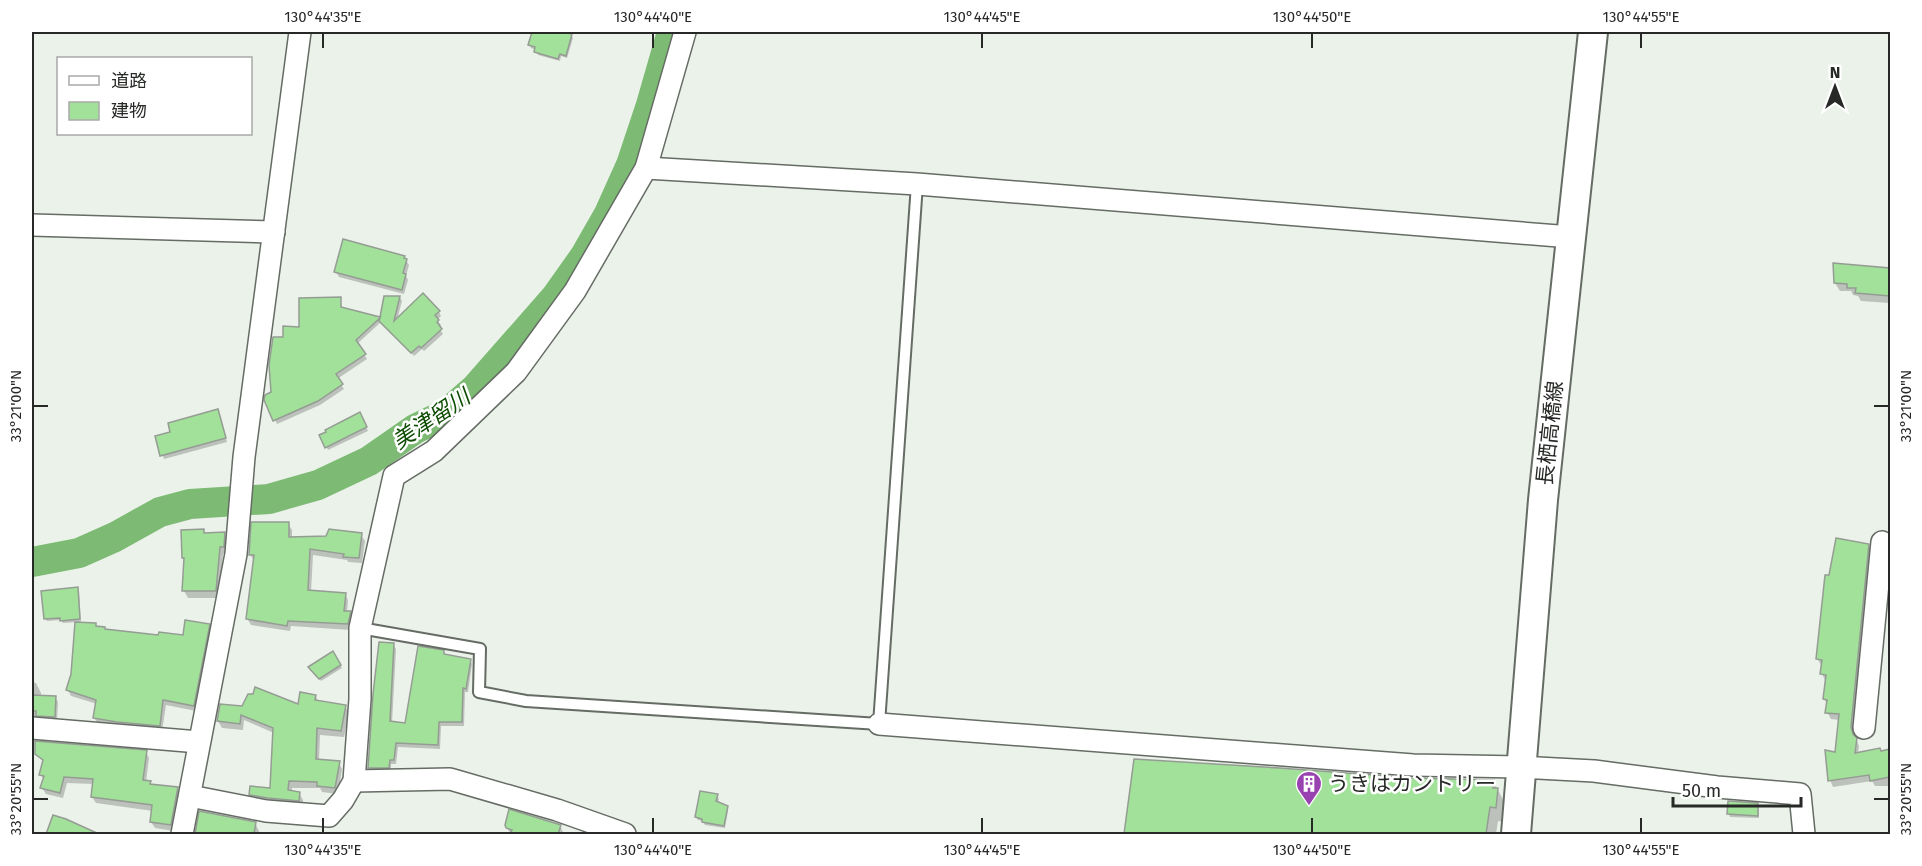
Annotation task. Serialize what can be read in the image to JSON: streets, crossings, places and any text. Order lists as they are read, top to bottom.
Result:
{
  "streets": {
    "main road": ["長栖高橋線"]
  },
  "water": ["美津留川"],
  "places": {
    "building": ["うきはカントリー"]
  },
  "legend": ["道路", "建物"],
  "scale_bar": "50 m",
  "north": "top",
  "coordinates": [
    "130°44'35\"E",
    "130°44'40\"E",
    "130°44'45\"E",
    "130°44'50\"E",
    "130°44'55\"E",
    "33°21'00\"N",
    "33°20'55\"N"
  ]
}
